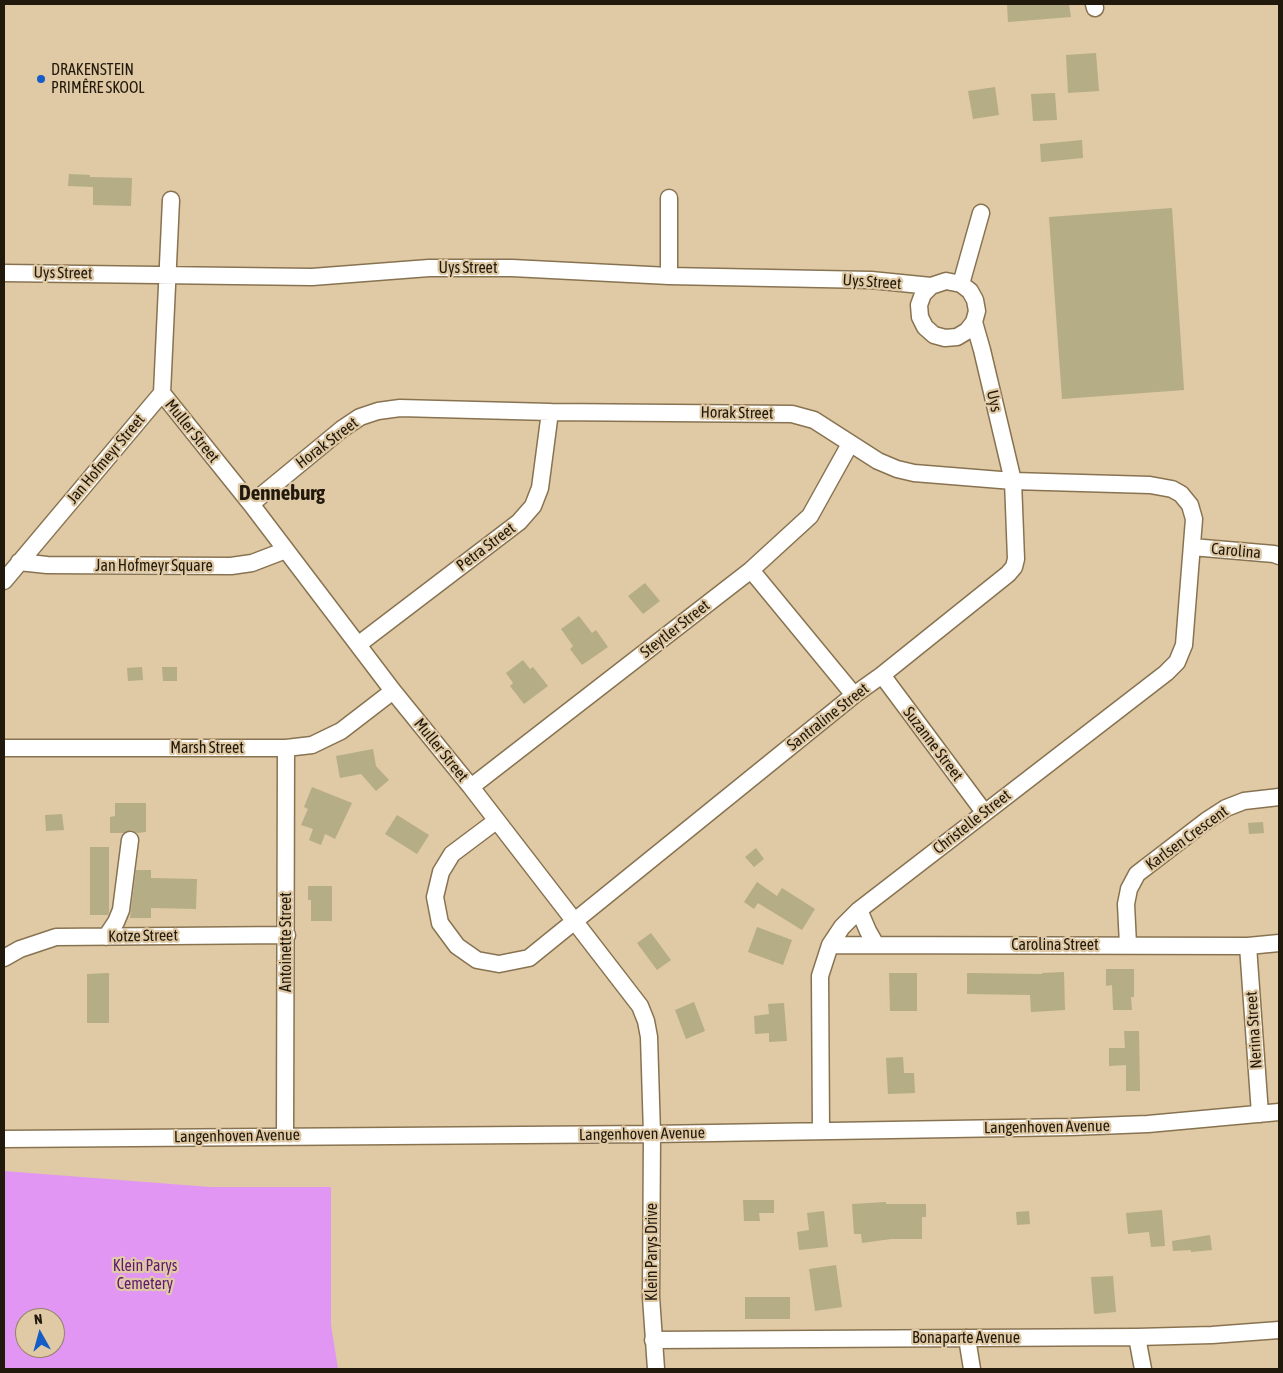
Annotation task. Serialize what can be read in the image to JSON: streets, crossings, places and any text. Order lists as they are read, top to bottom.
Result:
{
  "streets": {
    "street": [
      "Uys Street",
      "Uys",
      "Horak Street",
      "Muller Street",
      "Jan Hofmeyr Street",
      "Petra Street",
      "Carolina",
      "Jan Hofmeyr Square",
      "Steytler Street",
      "Santraline Street",
      "Suzanne Street",
      "Marsh Street",
      "Christelle Street",
      "Karlsen Crescent",
      "Kotze Street",
      "Antoinette Street",
      "Carolina Street",
      "Nerina Street",
      "Langenhoven Avenue",
      "Klein Parys Drive",
      "Bonaparte Avenue"
    ]
  },
  "crossings": [
    ["Uys Street", "Uys"],
    ["Uys", "Horak Street"],
    ["Uys", "Santraline Street"],
    ["Horak Street", "Muller Street"],
    ["Horak Street", "Petra Street"],
    ["Horak Street", "Carolina"],
    ["Horak Street", "Steytler Street"],
    ["Horak Street", "Santraline Street"],
    ["Horak Street", "Christelle Street"],
    ["Muller Street", "Jan Hofmeyr Street"],
    ["Muller Street", "Petra Street"],
    ["Muller Street", "Jan Hofmeyr Square"],
    ["Muller Street", "Steytler Street"],
    ["Muller Street", "Santraline Street"],
    ["Muller Street", "Marsh Street"],
    ["Muller Street", "Langenhoven Avenue"],
    ["Muller Street", "Klein Parys Drive"],
    ["Jan Hofmeyr Street", "Jan Hofmeyr Square"],
    ["Carolina", "Christelle Street"],
    ["Santraline Street", "Suzanne Street"],
    ["Suzanne Street", "Christelle Street"],
    ["Marsh Street", "Antoinette Street"],
    ["Christelle Street", "Carolina Street"],
    ["Christelle Street", "Langenhoven Avenue"],
    ["Karlsen Crescent", "Carolina Street"],
    ["Kotze Street", "Antoinette Street"],
    ["Antoinette Street", "Langenhoven Avenue"],
    ["Carolina Street", "Nerina Street"],
    ["Nerina Street", "Langenhoven Avenue"],
    ["Langenhoven Avenue", "Klein Parys Drive"],
    ["Klein Parys Drive", "Bonaparte Avenue"]
  ],
  "districts": ["Denneburg"],
  "parks": ["Klein Parys Cemetery"],
  "places": ["DRAKENSTEIN PRIMÊRE SKOOL"],
  "north": "top"
}
